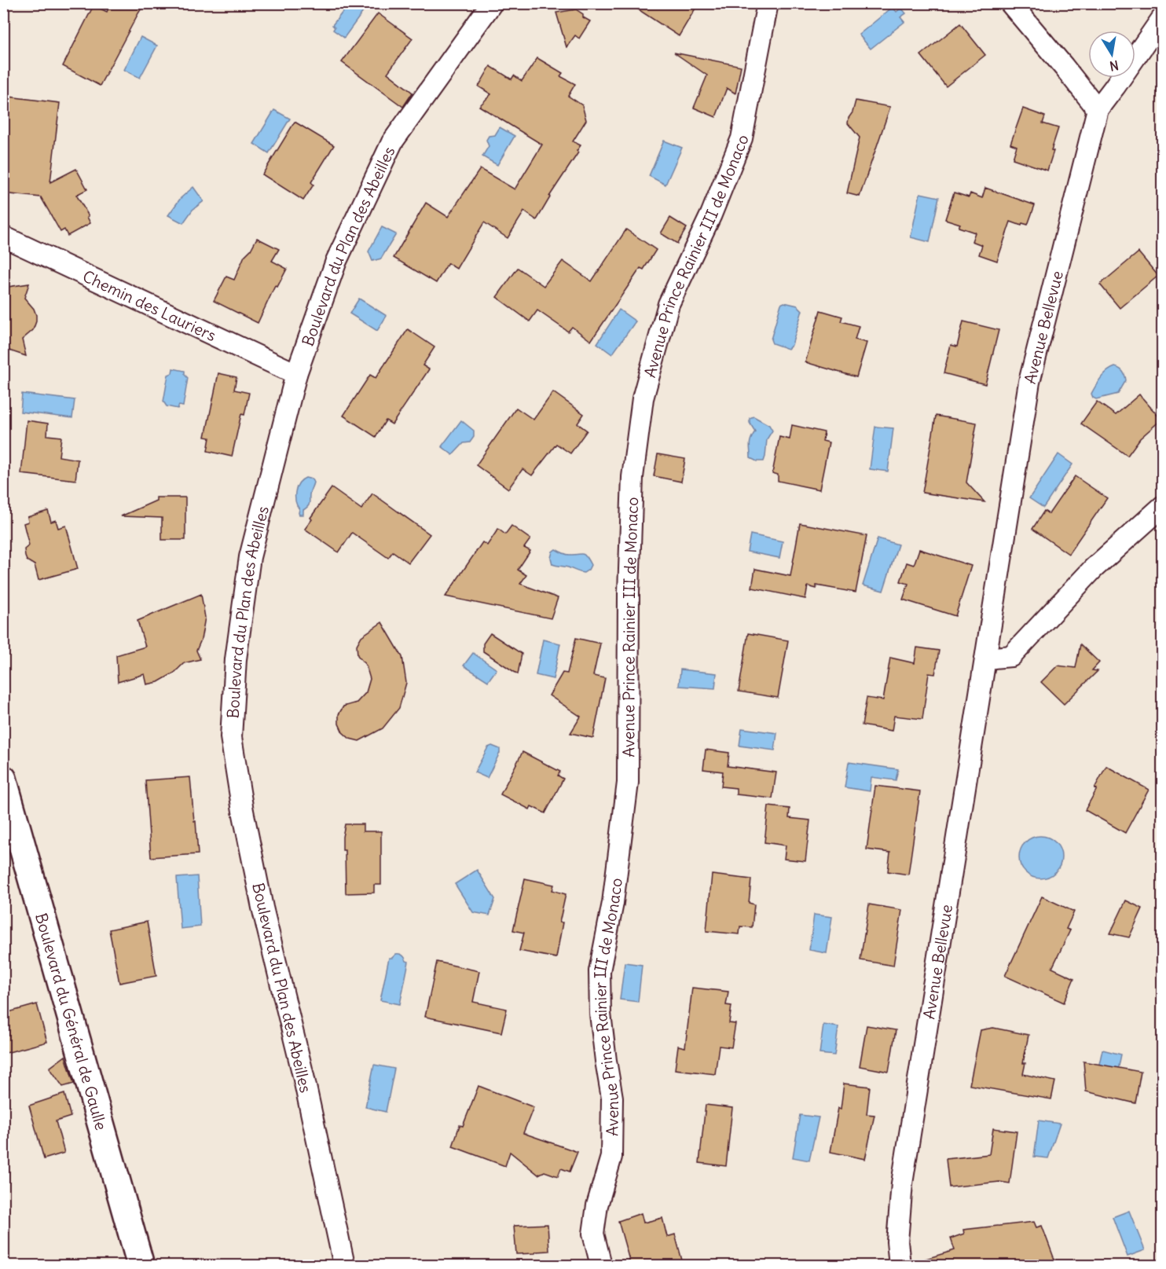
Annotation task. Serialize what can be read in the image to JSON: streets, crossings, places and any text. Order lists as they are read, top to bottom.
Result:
{
  "streets": {
    "street": [
      "Boulevard du Plan des Abeilles",
      "Avenue Prince Rainier III de Monaco",
      "Chemin des Lauriers",
      "Avenue Bellevue",
      "Boulevard du Général de Gaulle"
    ]
  },
  "crossings": [
    ["Boulevard du Plan des Abeilles", "Chemin des Lauriers"]
  ],
  "north": "bottom"
}
